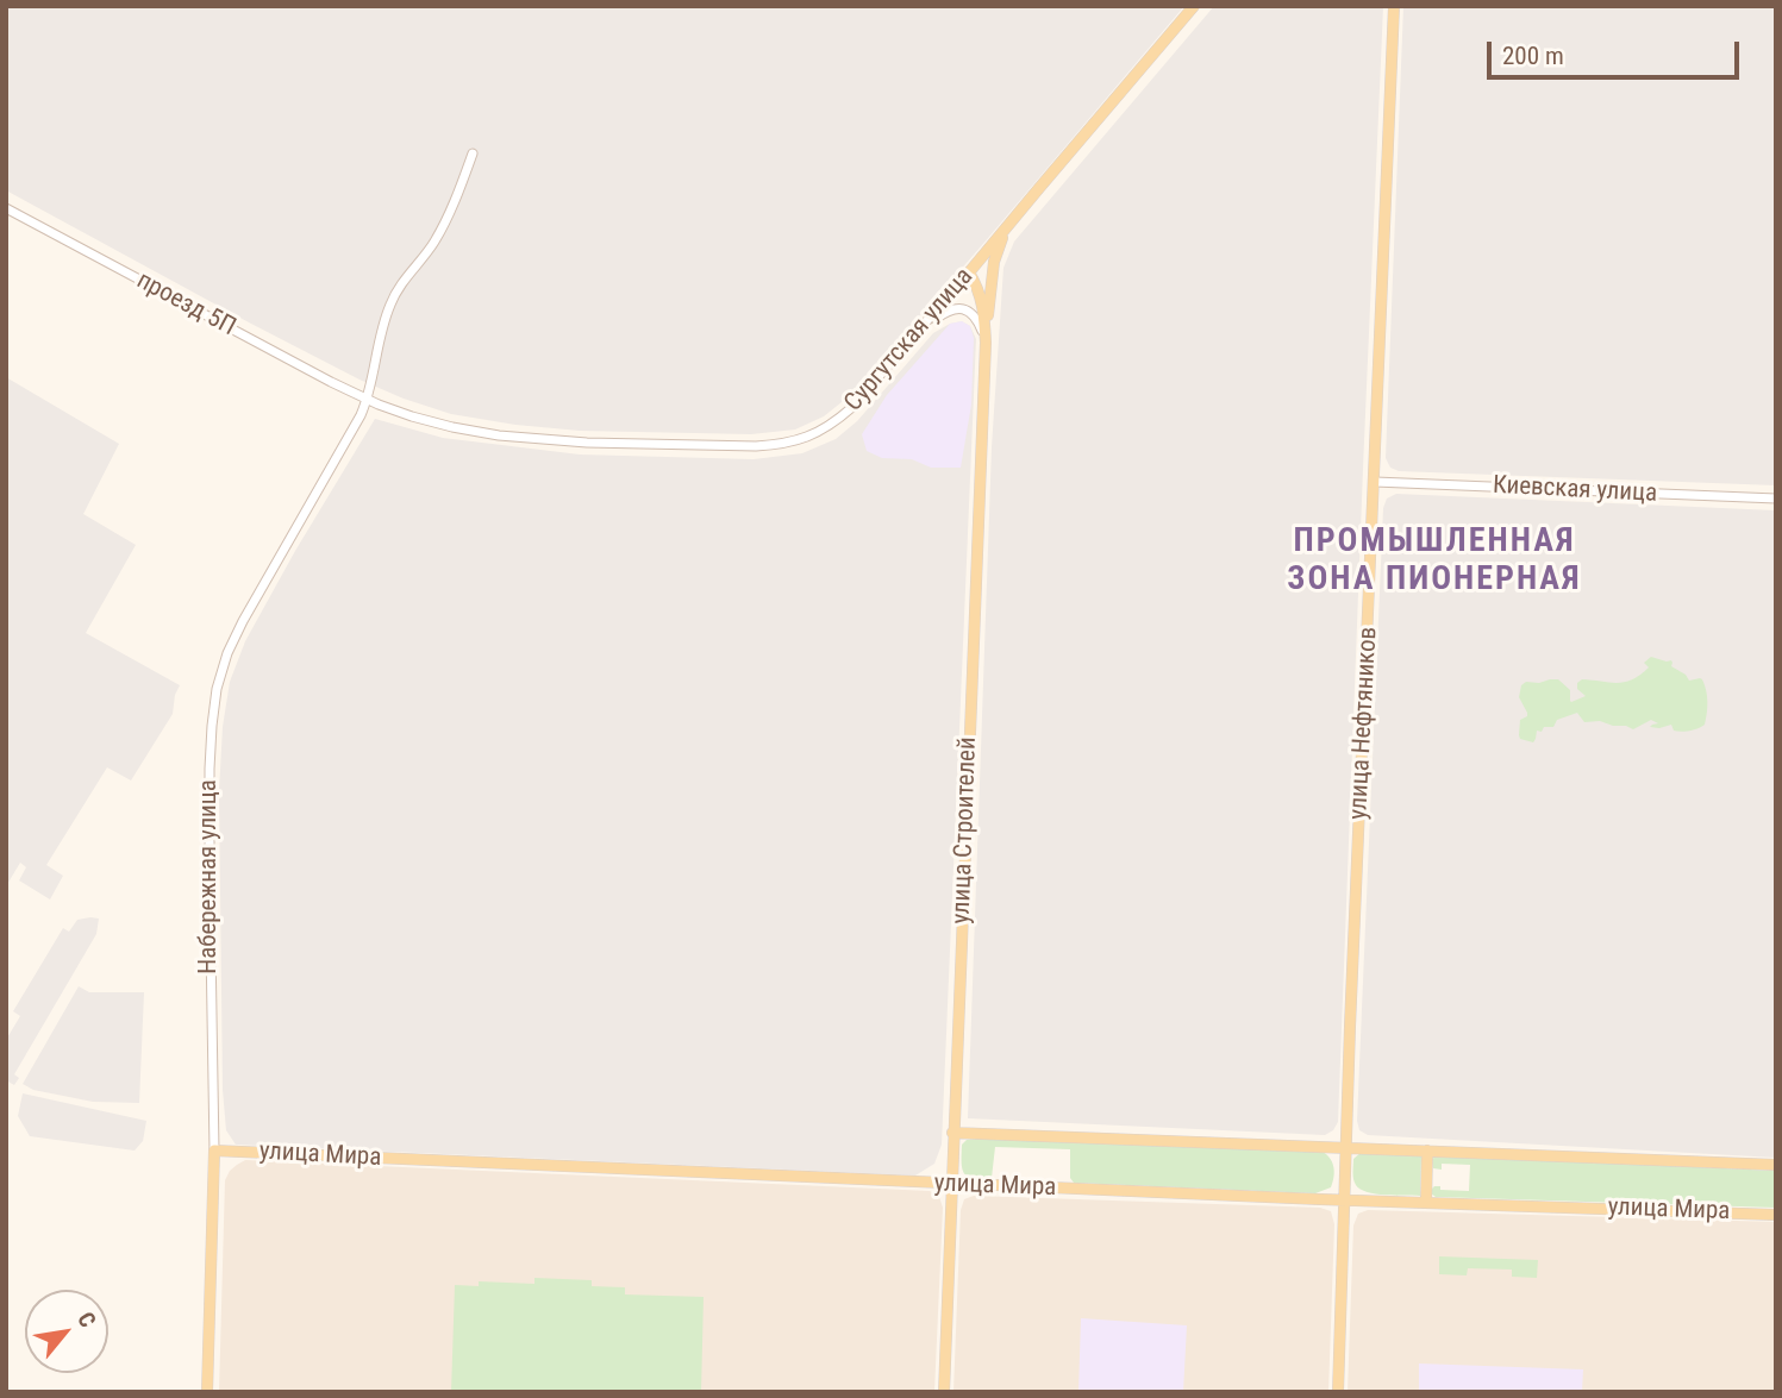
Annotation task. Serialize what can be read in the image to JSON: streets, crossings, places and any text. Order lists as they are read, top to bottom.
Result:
{
  "streets": {
    "main road": [
      "Сургутская улица",
      "улица Нефтяников",
      "улица Строителей",
      "Набережная улица",
      "улица Мира"
    ],
    "street": ["проезд 5П", "Киевская улица"]
  },
  "crossings": [
    ["проезд 5П", "Сургутская улица"],
    ["проезд 5П", "Набережная улица"],
    ["Сургутская улица", "улица Строителей"],
    ["Сургутская улица", "Набережная улица"],
    ["Киевская улица", "улица Нефтяников"],
    ["улица Нефтяников", "улица Мира"],
    ["улица Строителей", "улица Мира"],
    ["Набережная улица", "улица Мира"]
  ],
  "districts": ["ПРОМЫШЛЕННАЯ ЗОНА ПИОНЕРНАЯ"],
  "scale_bar": "200 m",
  "north": "top right"
}
